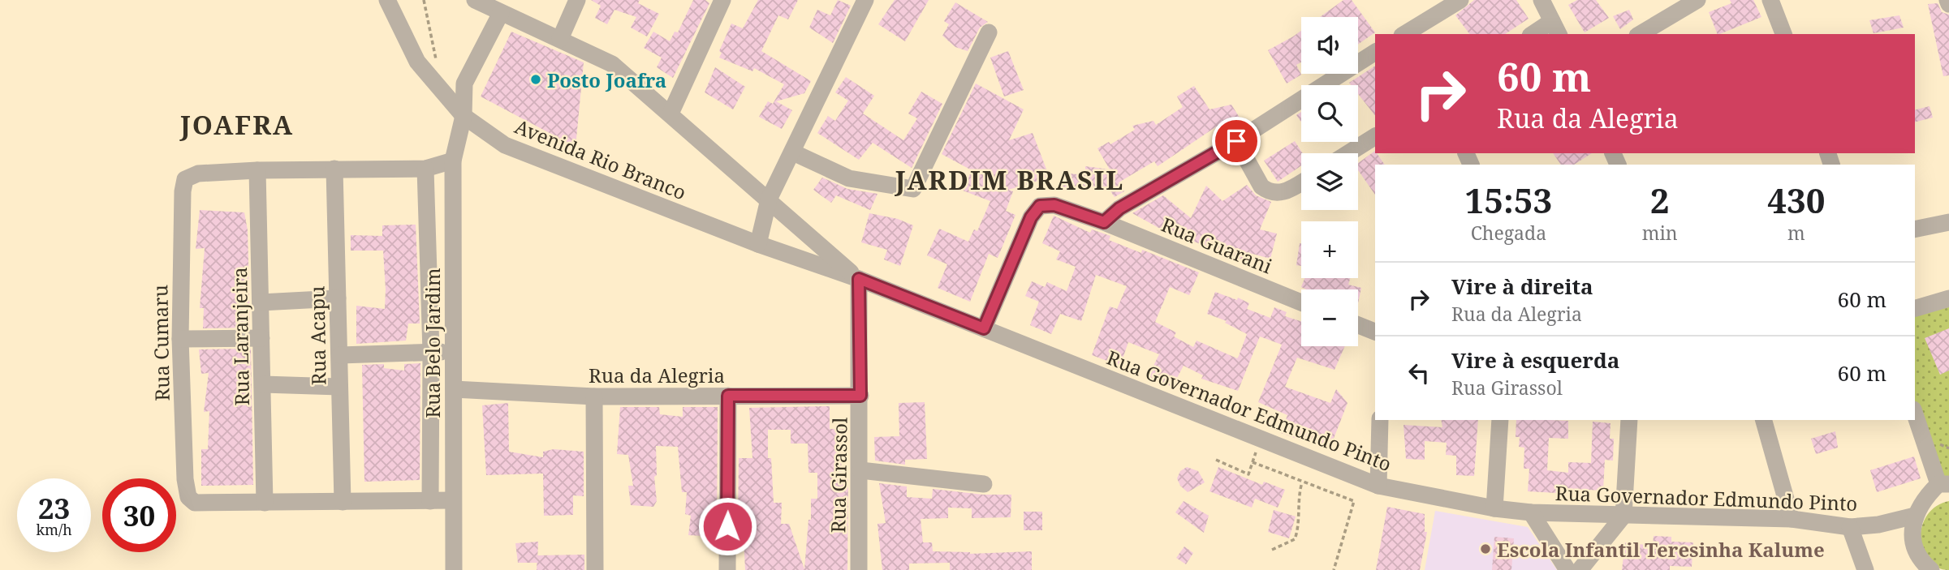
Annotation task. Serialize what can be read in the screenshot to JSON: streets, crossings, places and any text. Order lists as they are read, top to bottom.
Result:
{
  "streets": {
    "street": [
      "Avenida Rio Branco",
      "Rua Guarani",
      "Rua Acapu",
      "Rua Laranjeira",
      "Rua Cumaru",
      "Rua Belo Jardim",
      "Rua da Alegria",
      "Rua Governador Edmundo Pinto",
      "Rua Girassol"
    ]
  },
  "crossings": [
    ["Avenida Rio Branco", "Rua Belo Jardim"],
    ["Avenida Rio Branco", "Rua Governador Edmundo Pinto"],
    ["Avenida Rio Branco", "Rua Girassol"],
    ["Rua Guarani", "Rua Governador Edmundo Pinto"],
    ["Rua Laranjeira", "Rua Cumaru"],
    ["Rua Belo Jardim", "Rua da Alegria"],
    ["Rua da Alegria", "Rua Girassol"],
    ["Rua Governador Edmundo Pinto", "Rua Girassol"]
  ],
  "districts": ["JOAFRA", "JARDIM BRASIL"],
  "places": ["Posto Joafra", "Escola Infantil Teresinha Kalume"],
  "page": {
    "map_buttons": ["+", "−"],
    "turn": ["60 m", "Rua da Alegria"],
    "eta": [
      "15:53",
      "Chegada",
      "2",
      "min",
      "430",
      "m"
    ],
    "list": [
      {
        "name": "Vire à direita",
        "note": "Rua da Alegria",
        "value": "60 m"
      },
      {
        "name": "Vire à esquerda",
        "note": "Rua Girassol",
        "value": "60 m"
      }
    ],
    "speed": "23 km/h",
    "limit": "30"
  }
}
